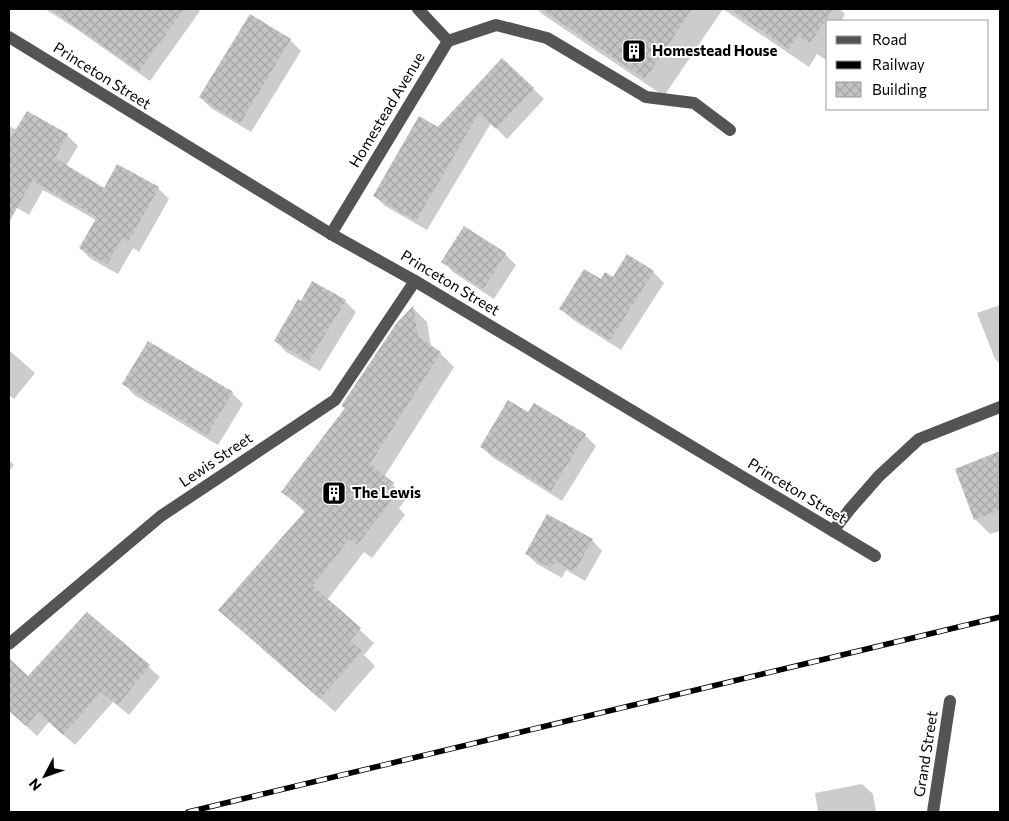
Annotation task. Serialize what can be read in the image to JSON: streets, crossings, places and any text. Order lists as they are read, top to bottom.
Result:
{
  "streets": {
    "street": [
      "Princeton Street",
      "Homestead Avenue",
      "Lewis Street",
      "Grand Street"
    ]
  },
  "crossings": [
    ["Princeton Street", "Homestead Avenue"],
    ["Princeton Street", "Lewis Street"]
  ],
  "places": {
    "building": ["Homestead House", "The Lewis"]
  },
  "legend": ["Road", "Railway", "Building"],
  "north": "bottom left"
}
